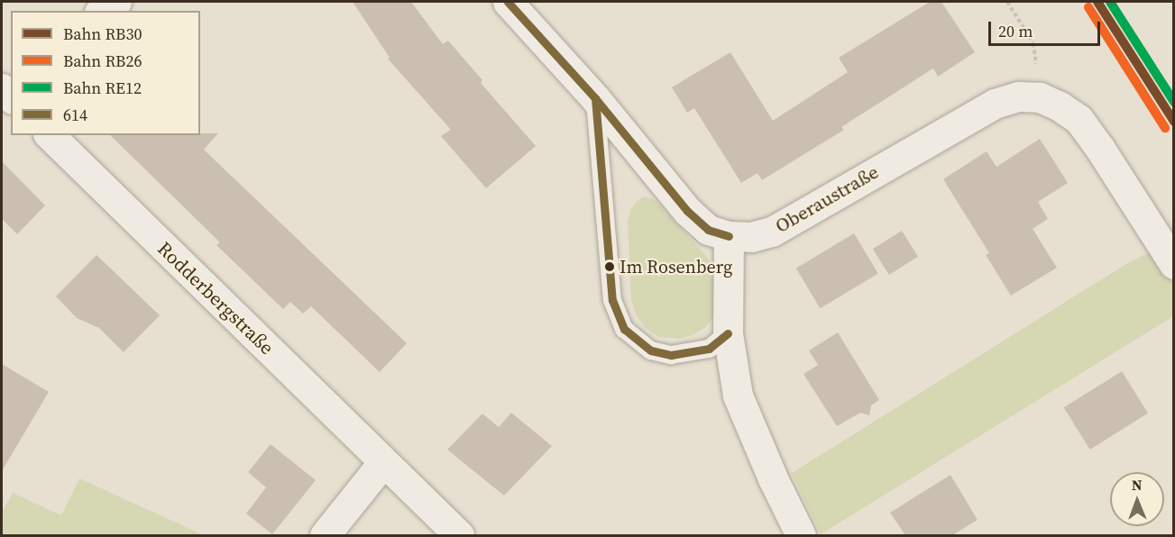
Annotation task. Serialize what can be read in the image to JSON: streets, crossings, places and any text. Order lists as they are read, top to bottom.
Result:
{
  "streets": {
    "street": ["Oberaustraße", "Rodderbergstraße"]
  },
  "places": ["Im Rosenberg"],
  "lines": [
    "rail line RB30",
    "rail line RE12",
    "transit line 614",
    "rail line RB26"
  ],
  "legend": [
    "Bahn RB30",
    "Bahn RB26",
    "Bahn RE12",
    "614"
  ],
  "scale_bar": "20 m",
  "north": "top"
}
